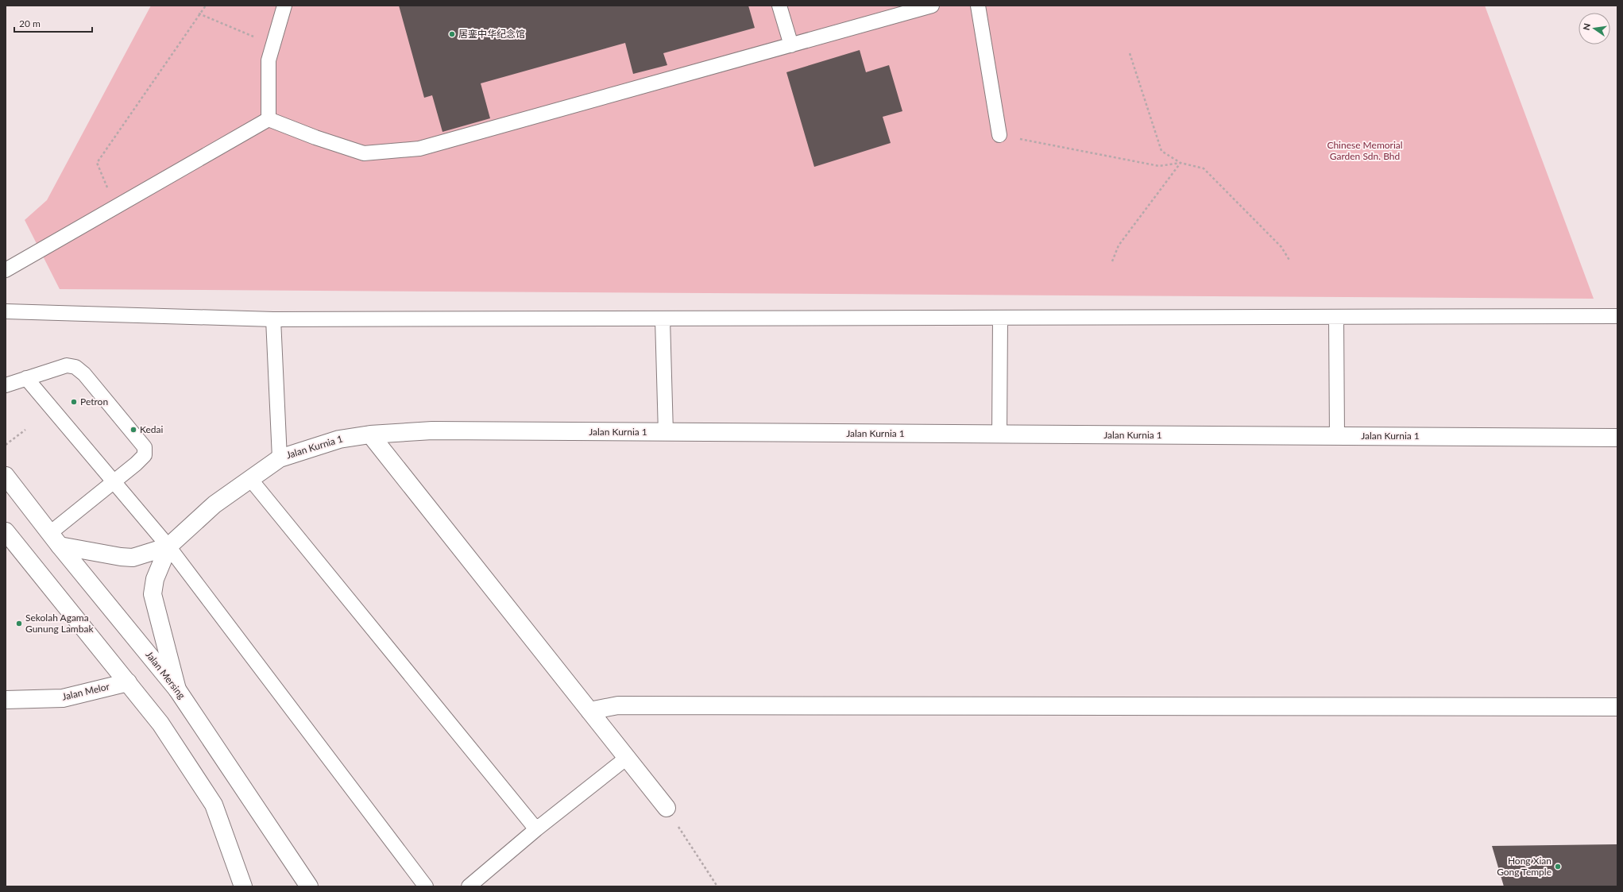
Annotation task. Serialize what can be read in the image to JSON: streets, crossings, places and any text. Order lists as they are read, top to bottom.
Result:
{
  "streets": {
    "main road": ["Jalan Kurnia 1", "Jalan Mersing", "Jalan Melor"]
  },
  "parks": ["Chinese Memorial Garden Sdn. Bhd"],
  "places": [
    "居銮中华纪念馆",
    "Petron",
    "Kedai",
    "Sekolah Agama Gunung Lambak",
    "Hong Xian Gong Temple"
  ],
  "scale_bar": "20 m",
  "north": "left"
}
